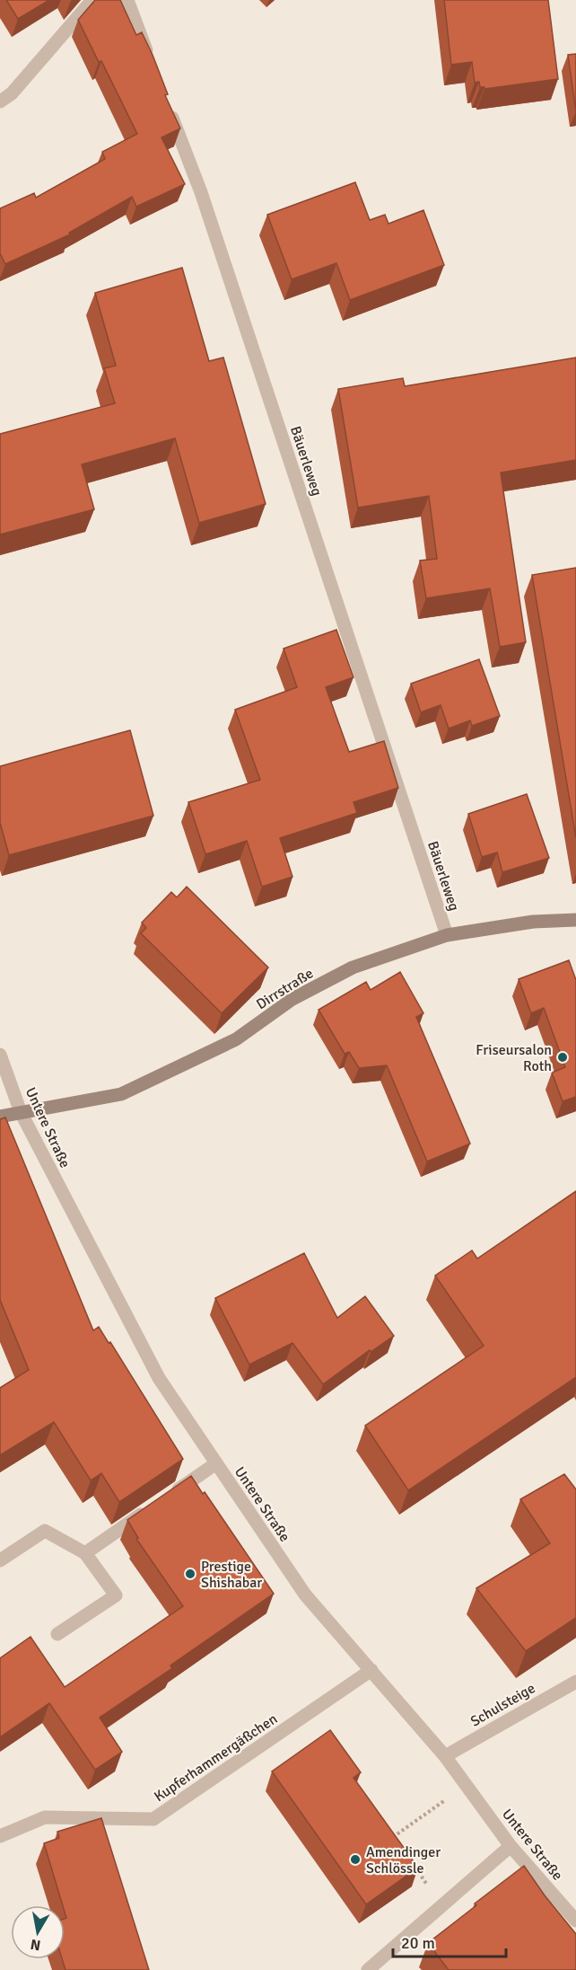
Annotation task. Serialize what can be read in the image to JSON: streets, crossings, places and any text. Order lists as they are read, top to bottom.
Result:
{
  "streets": {
    "street": [
      "Bäuerleweg",
      "Dirrstraße",
      "Untere Straße",
      "Schulsteige",
      "Kupferhammergäßchen"
    ]
  },
  "crossings": [
    ["Bäuerleweg", "Dirrstraße"],
    ["Dirrstraße", "Untere Straße"],
    ["Untere Straße", "Schulsteige"],
    ["Untere Straße", "Kupferhammergäßchen"]
  ],
  "places": ["Friseursalon Roth", "Prestige Shishabar", "Amendinger Schlössle"],
  "scale_bar": "20 m",
  "north": "bottom"
}
